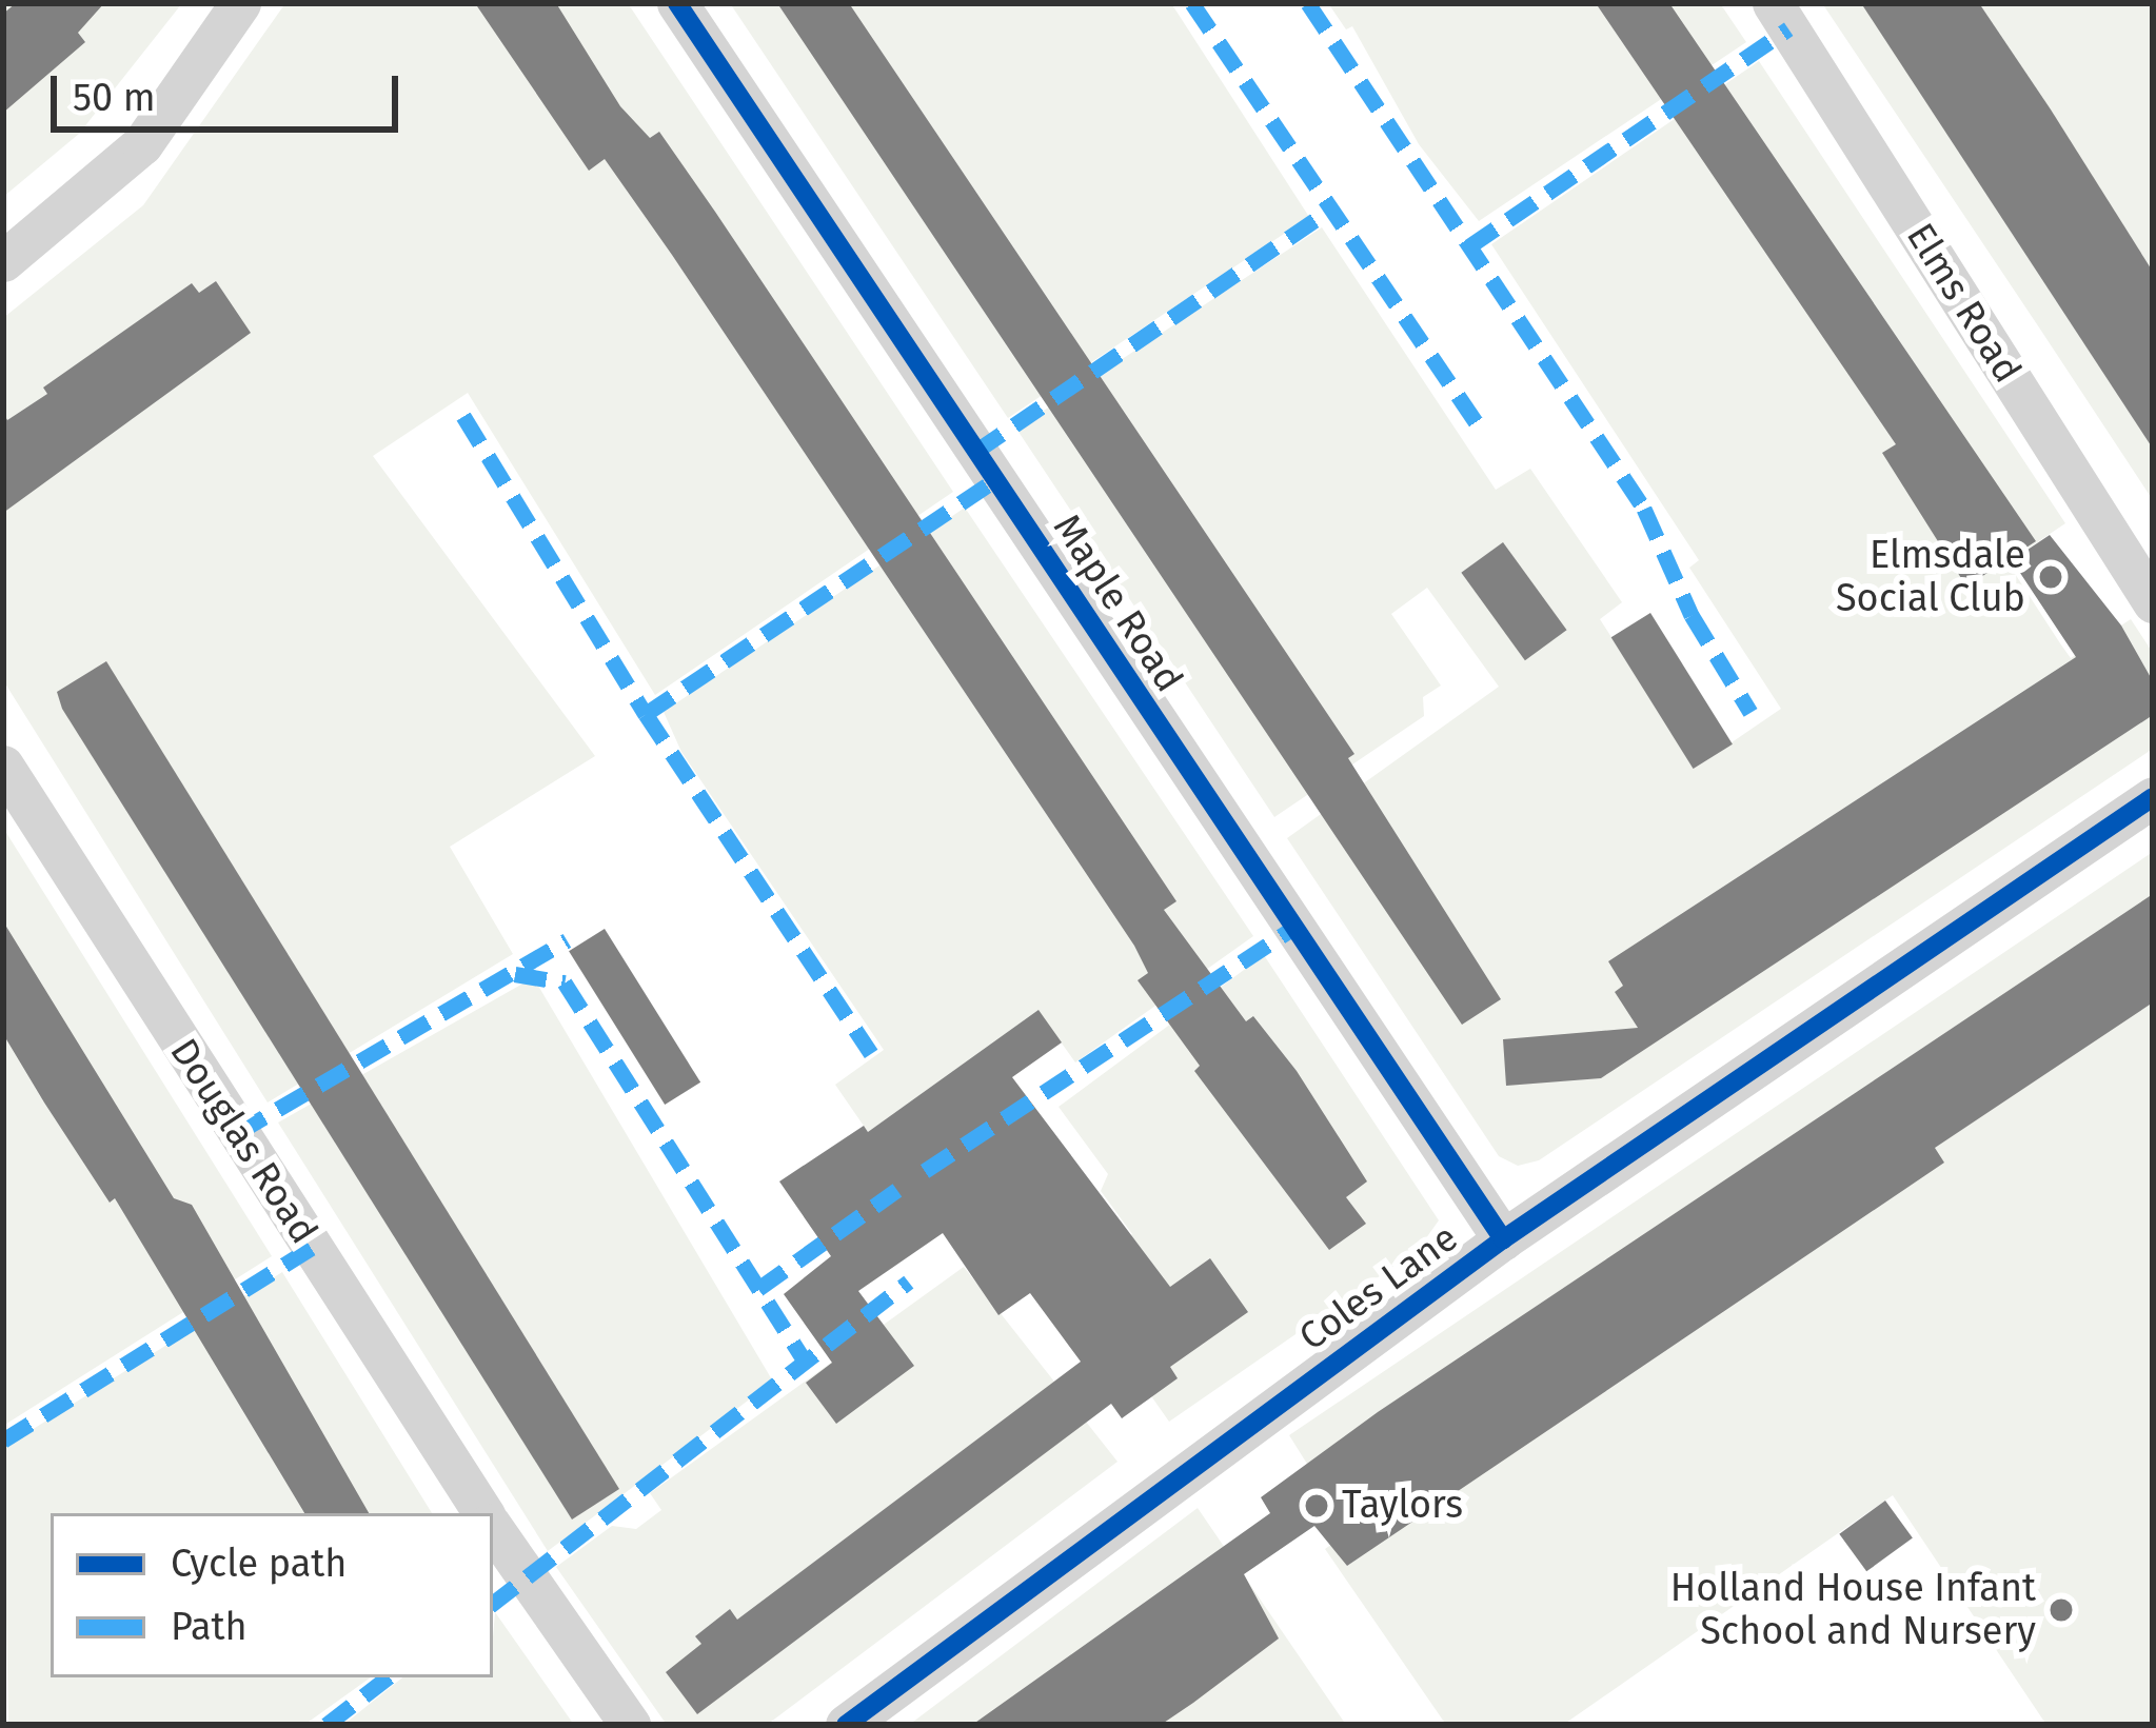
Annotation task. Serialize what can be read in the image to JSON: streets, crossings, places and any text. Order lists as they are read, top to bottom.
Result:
{
  "streets": {
    "street": [
      "Elms Road",
      "Maple Road",
      "Douglas Road",
      "Coles Lane"
    ]
  },
  "crossings": [
    ["Maple Road", "Coles Lane"]
  ],
  "places": ["Elmsdale Social Club", "Taylors", "Holland House Infant School and Nursery"],
  "legend": ["Cycle path", "Path"],
  "scale_bar": "50 m"
}
